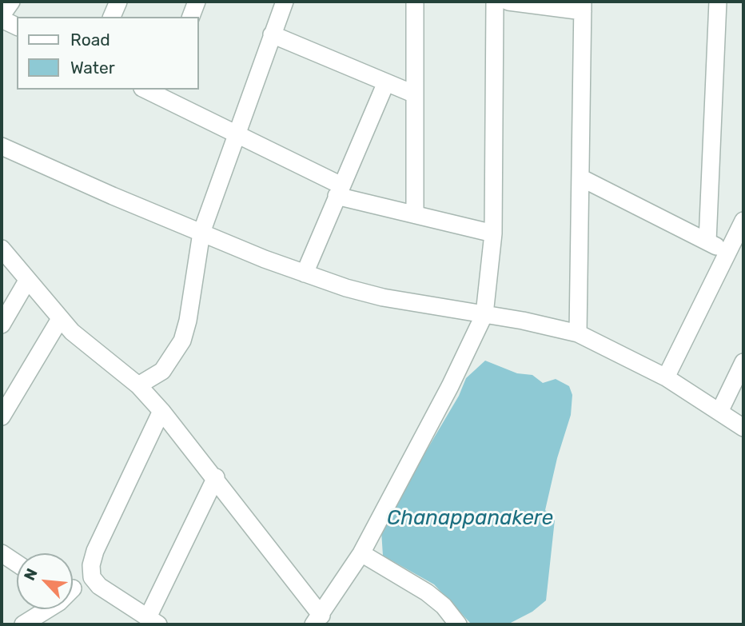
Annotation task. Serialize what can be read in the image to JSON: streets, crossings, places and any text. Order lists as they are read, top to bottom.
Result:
{
  "water": ["Chanappanakere"],
  "legend": ["Road", "Water"],
  "north": "top left"
}
